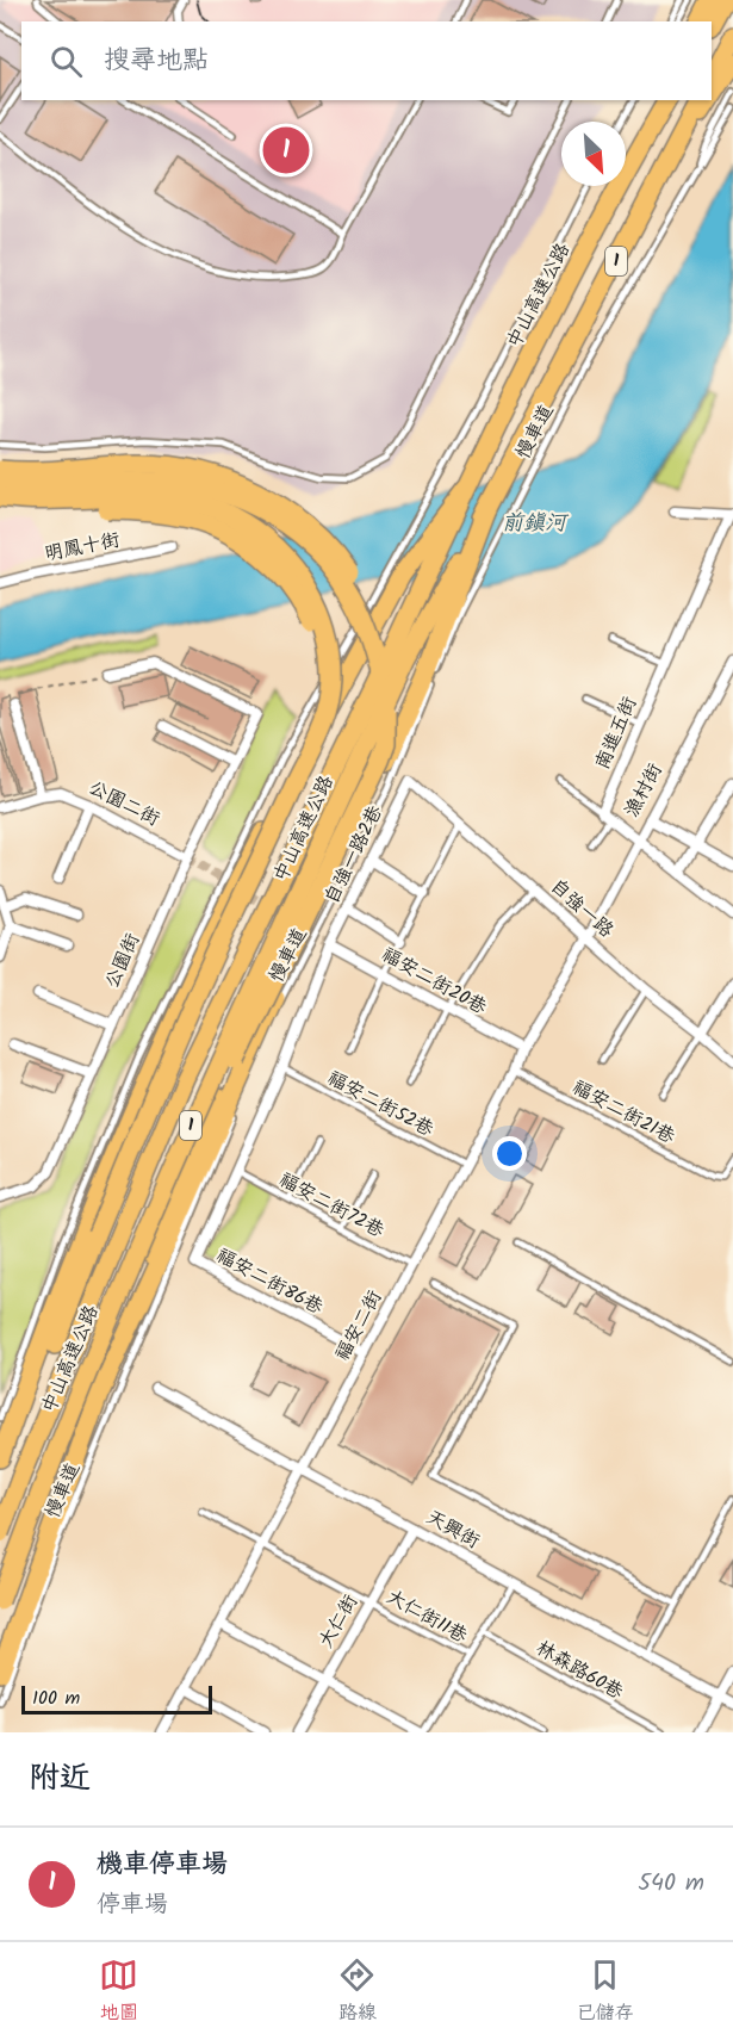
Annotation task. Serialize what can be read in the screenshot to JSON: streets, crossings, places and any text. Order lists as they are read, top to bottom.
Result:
{
  "streets": {
    "highway": ["1", "中山高速公路"],
    "street": [
      "明鳳十街",
      "南進五街",
      "漁村街",
      "公園二街",
      "自強一路2巷",
      "自強一路",
      "公園街",
      "福安二街20巷",
      "福安二街86巷",
      "福安二街",
      "天興街",
      "大仁街"
    ],
    "lane": [
      "慢車道",
      "福安二街52巷",
      "福安二街21巷",
      "福安二街72巷",
      "大仁街11巷",
      "林森路60巷"
    ]
  },
  "crossings": [
    ["漁村街", "自強一路"],
    ["漁村街", "福安二街"],
    ["公園二街", "公園街"],
    ["自強一路2巷", "自強一路"],
    ["自強一路2巷", "福安二街20巷"],
    ["自強一路2巷", "福安二街52巷"],
    ["自強一路2巷", "福安二街72巷"],
    ["自強一路2巷", "福安二街86巷"],
    ["自強一路", "福安二街"],
    ["福安二街20巷", "福安二街"],
    ["福安二街52巷", "福安二街"],
    ["福安二街21巷", "福安二街"],
    ["福安二街72巷", "福安二街"],
    ["福安二街86巷", "福安二街"],
    ["福安二街", "天興街"],
    ["福安二街", "大仁街11巷"],
    ["天興街", "大仁街"],
    ["大仁街11巷", "大仁街"]
  ],
  "water": ["前鎮河"],
  "scale_bar": "100 m",
  "north": "bottom right",
  "page": {
    "search": "搜尋地點",
    "pins": "1",
    "scale": "100 m",
    "heading": "附近",
    "list": [
      {
        "mark": "1",
        "name": "機車停車場",
        "note": "停車場",
        "value": "540 m"
      }
    ],
    "nav": ["地圖", "路線", "已儲存"]
  }
}
